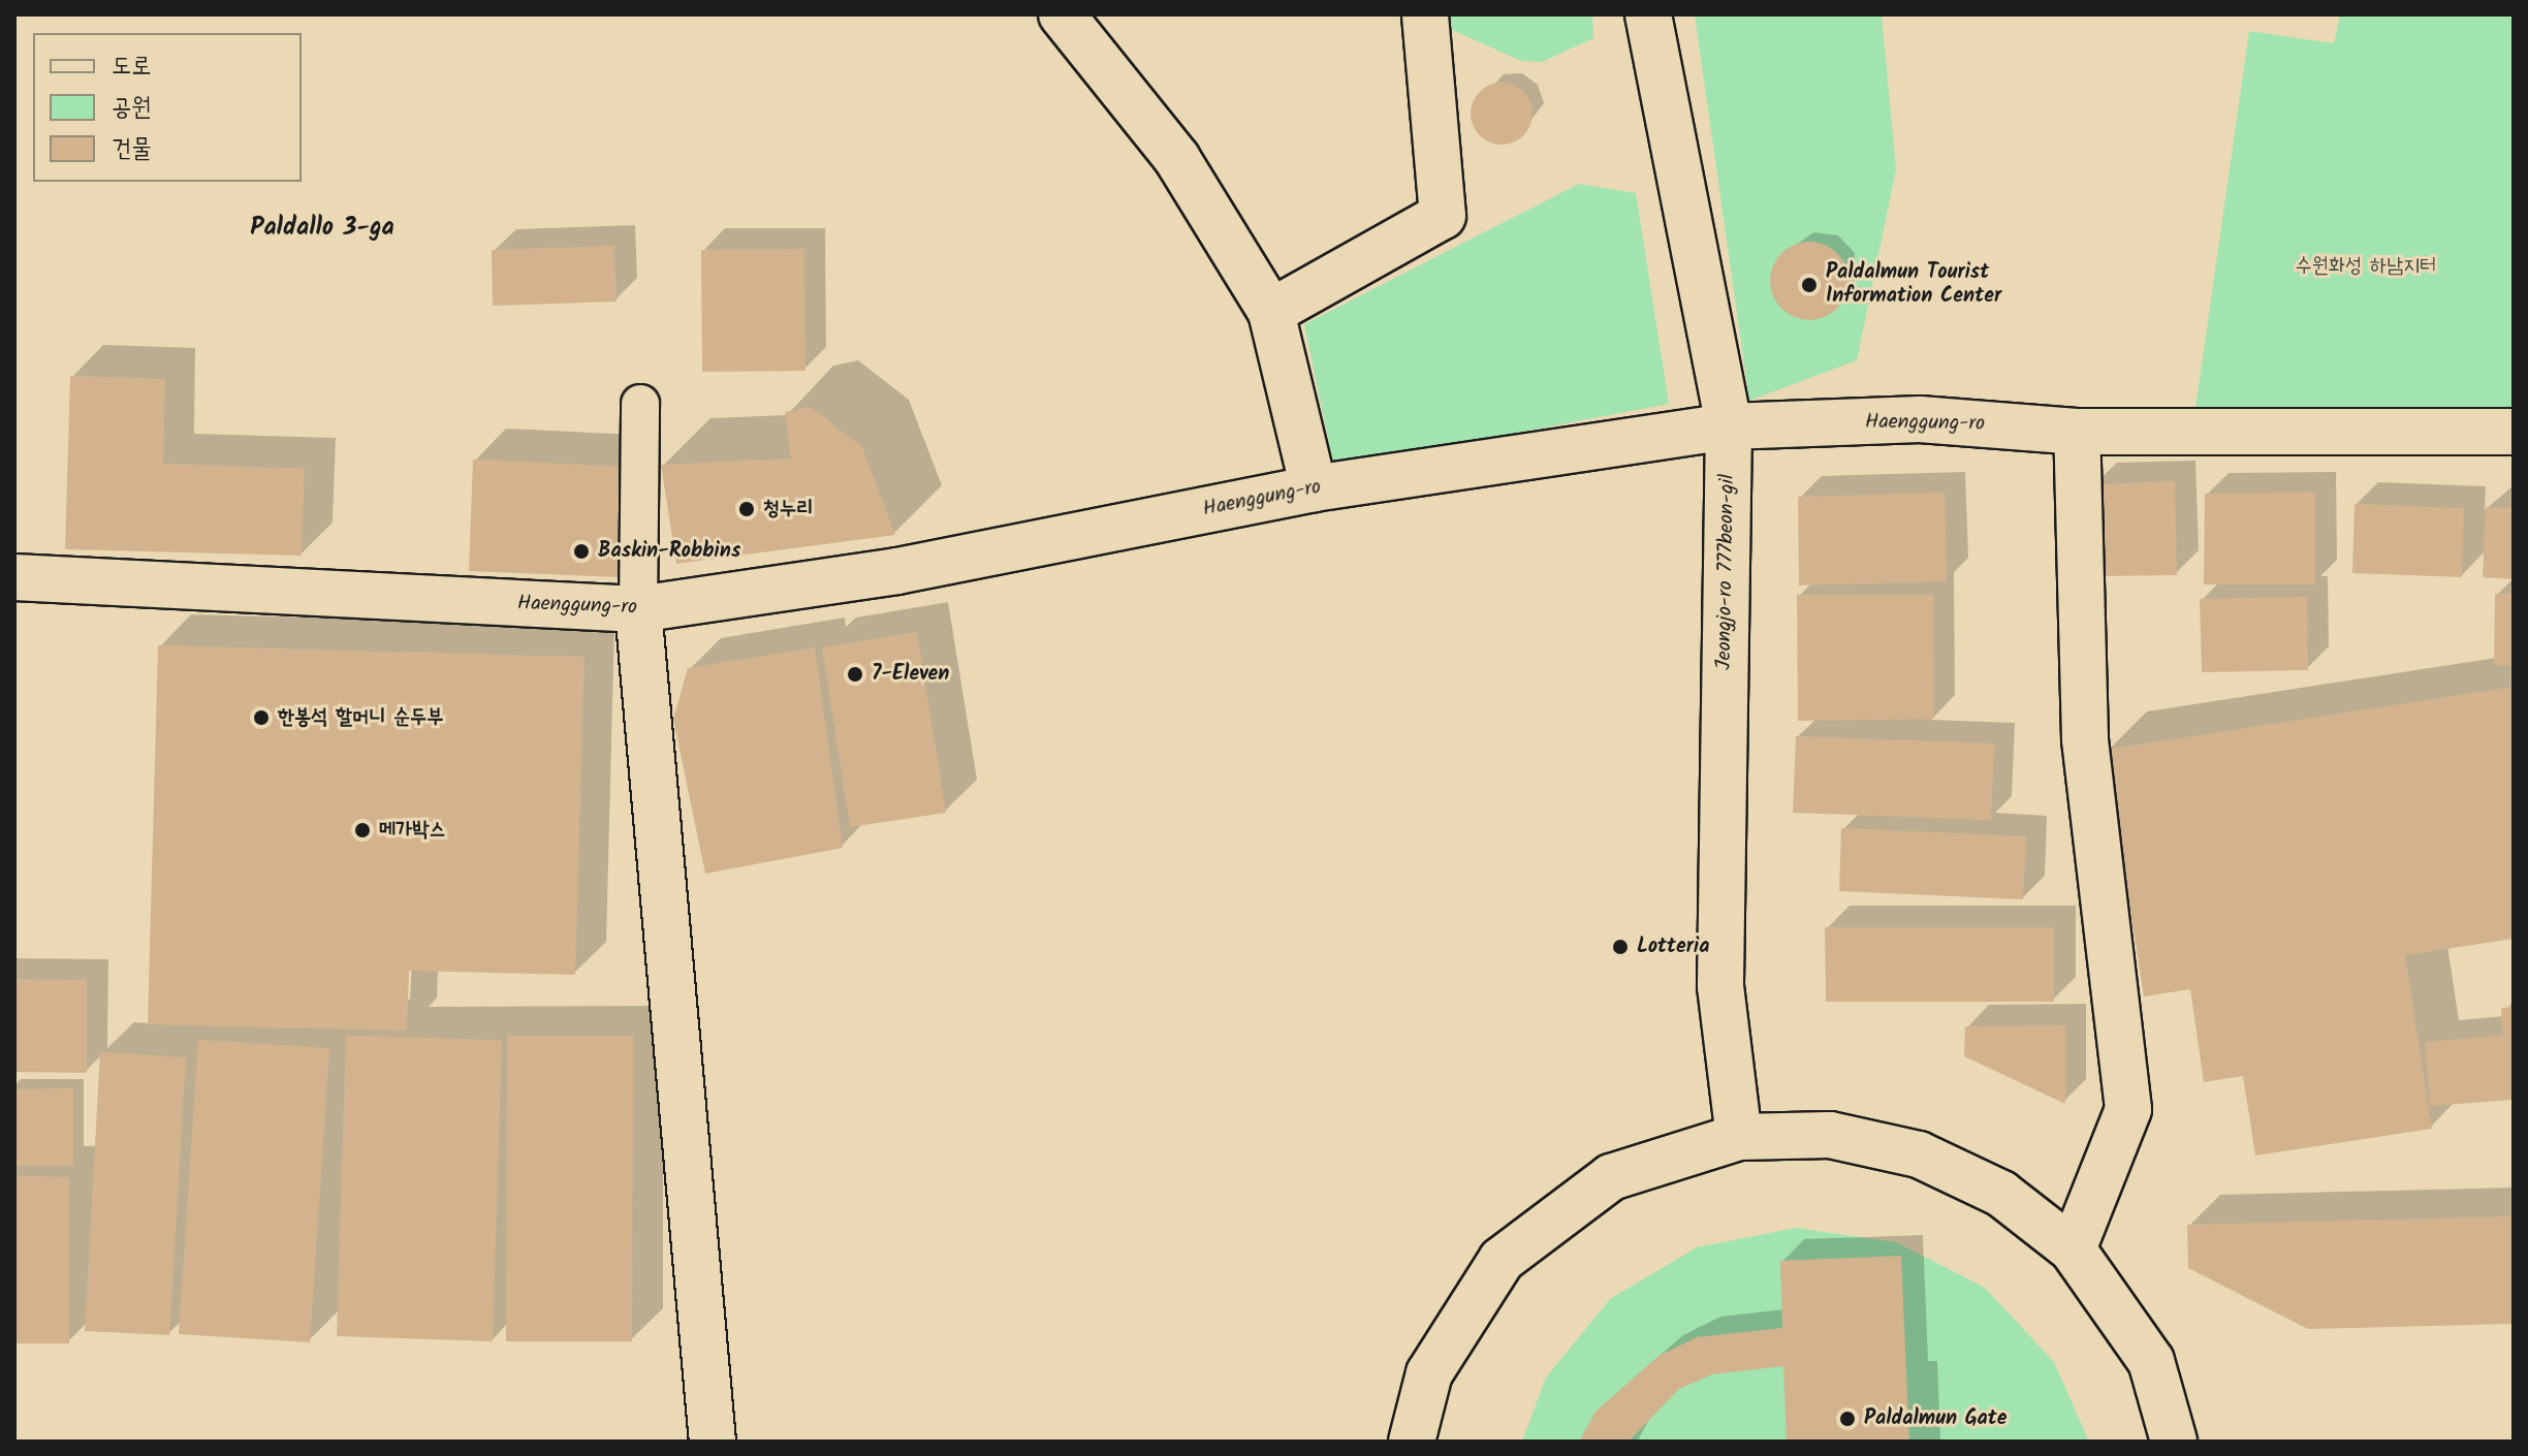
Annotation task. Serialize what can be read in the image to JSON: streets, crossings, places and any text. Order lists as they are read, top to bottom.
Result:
{
  "streets": {
    "street": ["Haenggung-ro", "Jeongjo-ro 777beon-gil"]
  },
  "crossings": [
    ["Haenggung-ro", "Jeongjo-ro 777beon-gil"]
  ],
  "districts": ["Paldallo 3-ga"],
  "parks": ["수원화성 하남지터"],
  "places": [
    "Paldalmun Tourist Information Center",
    "청누리",
    "Baskin-Robbins",
    "7-Eleven",
    "한봉석 할머니 순두부",
    "메가박스",
    "Lotteria",
    "Paldalmun Gate"
  ],
  "legend": ["도로", "공원", "건물"]
}
